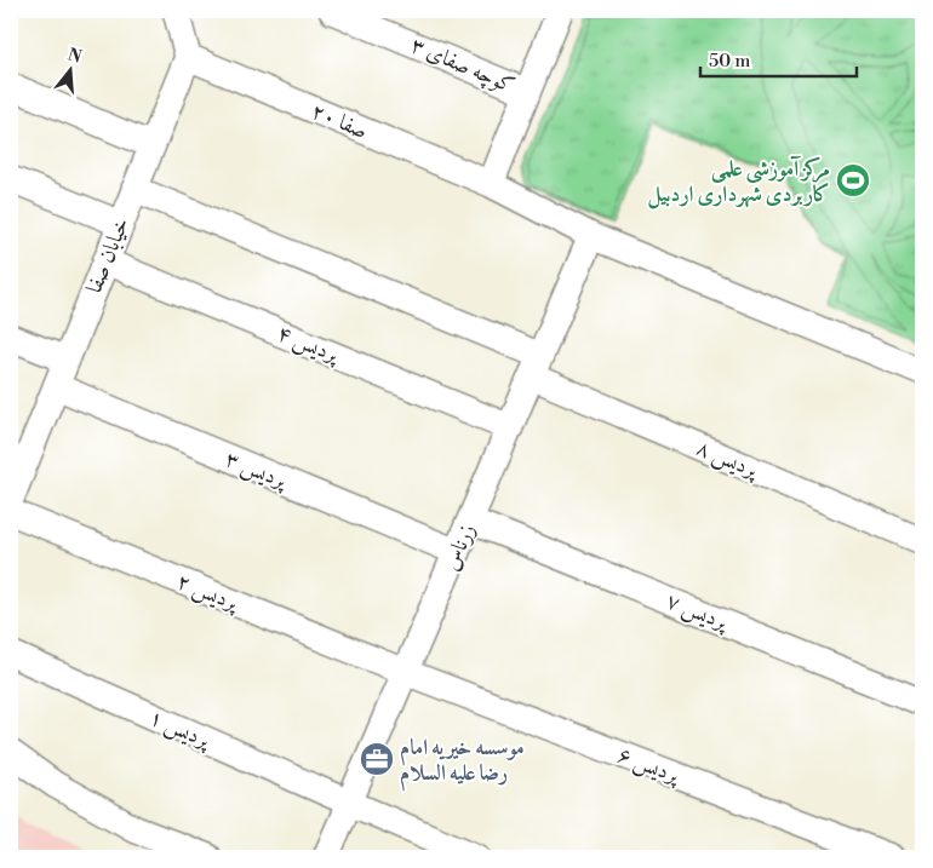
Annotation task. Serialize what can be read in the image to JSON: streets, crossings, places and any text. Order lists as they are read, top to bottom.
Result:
{
  "streets": {
    "street": [
      "کوچه صفای ۳",
      "صفا ۲۰",
      "خیابان صفا",
      "پردیس ۴",
      "پردیس ۸",
      "پردیس ۳",
      "زرناس",
      "پردیس ۲",
      "پردیس ۷",
      "پردیس ۱",
      "پردیس ۶"
    ]
  },
  "crossings": [
    ["صفا ۲۰", "خیابان صفا"],
    ["خیابان صفا", "پردیس ۴"],
    ["خیابان صفا", "پردیس ۸"],
    ["خیابان صفا", "پردیس ۳"],
    ["پردیس ۴", "زرناس"],
    ["پردیس ۸", "زرناس"],
    ["پردیس ۳", "زرناس"],
    ["زرناس", "پردیس ۲"],
    ["زرناس", "پردیس ۷"],
    ["زرناس", "پردیس ۱"],
    ["زرناس", "پردیس ۶"],
    ["پردیس ۲", "پردیس ۶"]
  ],
  "places": {
    "sports": ["مرکز آموزشی علمی کاربردی شهرداری اردبیل"],
    "office": ["موسسه خیریه امام رضا علیه السلام"]
  },
  "scale_bar": "50 m",
  "north": "top"
}
